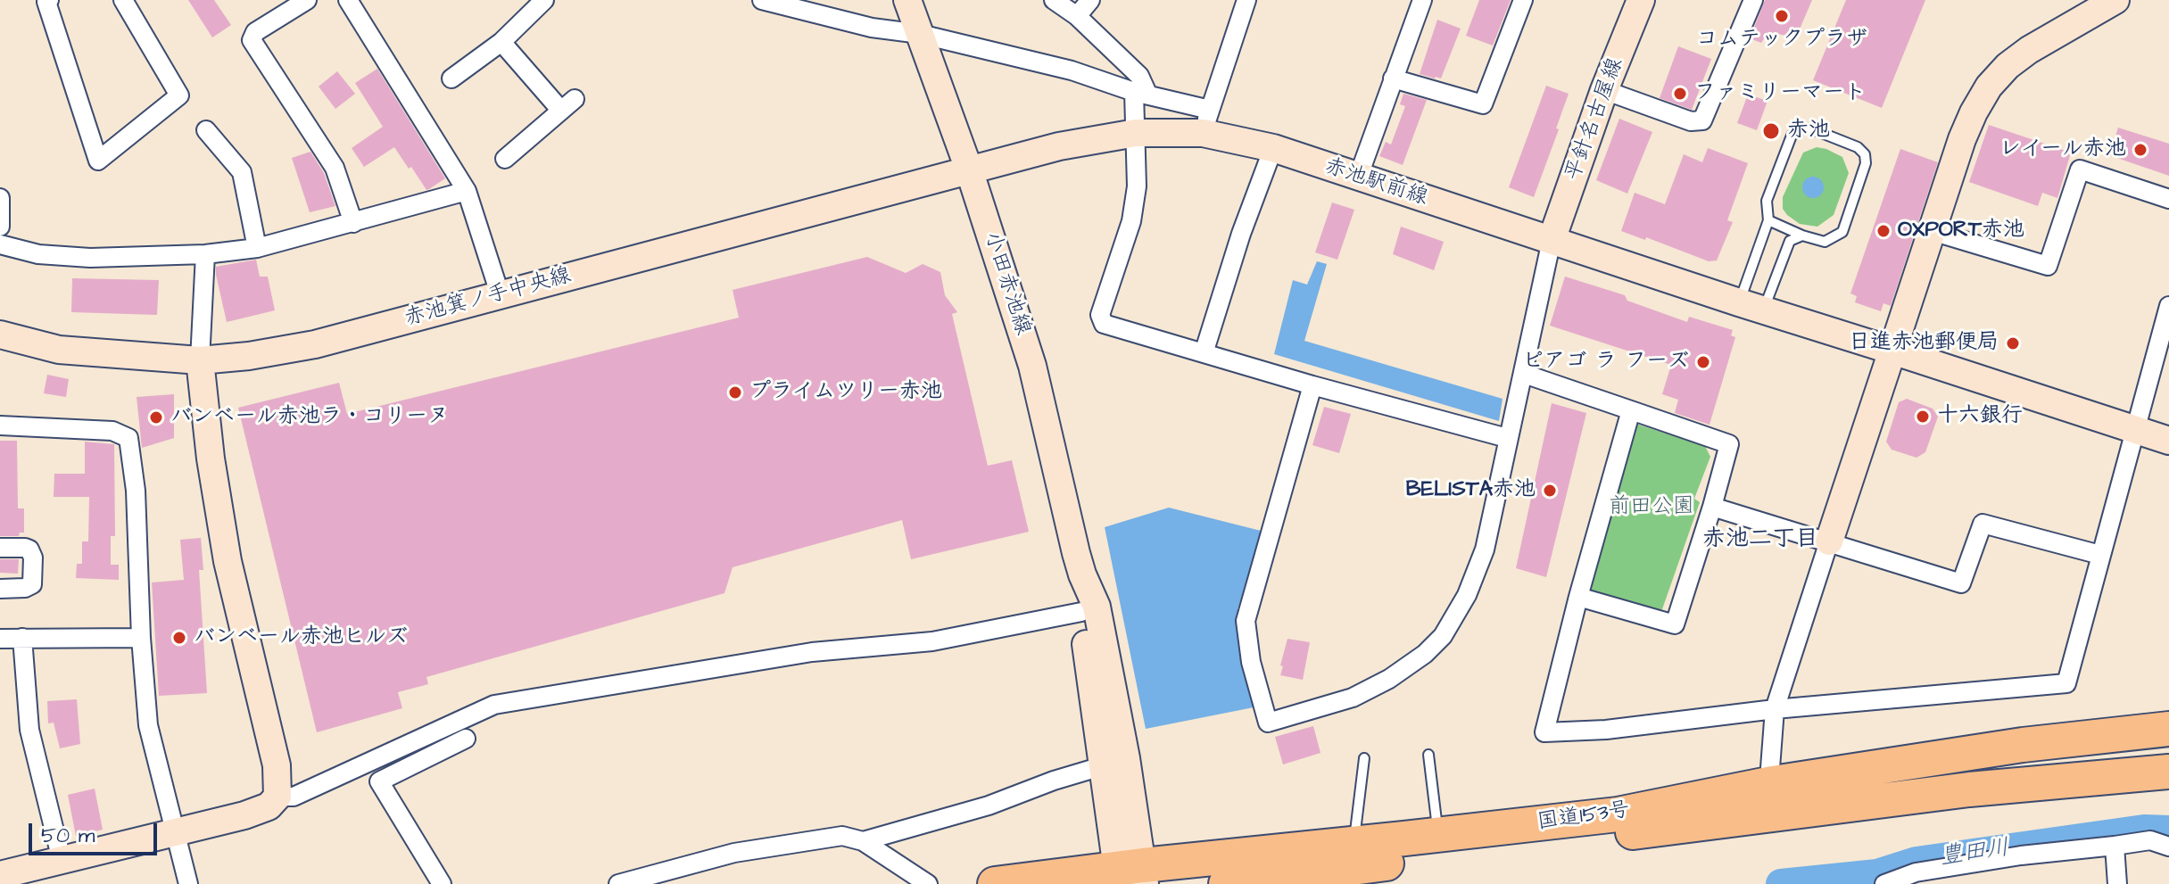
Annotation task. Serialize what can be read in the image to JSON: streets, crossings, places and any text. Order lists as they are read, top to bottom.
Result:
{
  "streets": {
    "highway": ["国道153号"],
    "street": [
      "平針名古屋線",
      "赤池駅前線",
      "小田赤池線",
      "赤池箕ノ手中央線"
    ]
  },
  "crossings": [
    ["平針名古屋線", "赤池駅前線"],
    ["赤池駅前線", "小田赤池線"],
    ["赤池駅前線", "赤池箕ノ手中央線"],
    ["小田赤池線", "赤池箕ノ手中央線"],
    ["小田赤池線", "国道153号"]
  ],
  "districts": ["赤池二丁目"],
  "water": ["豊田川"],
  "parks": ["前田公園"],
  "places": [
    "コムテックプラザ",
    "ファミリーマート",
    "赤池",
    "レイール赤池",
    "OXPORT赤池",
    "日進赤池郵便局",
    "ピアゴ ラ フーズ",
    "プライムツリー赤池",
    "十六銀行",
    "バンベール赤池ラ・コリーヌ",
    "BELISTA赤池",
    "バンベール赤池ヒルズ"
  ],
  "scale_bar": "50 m"
}
